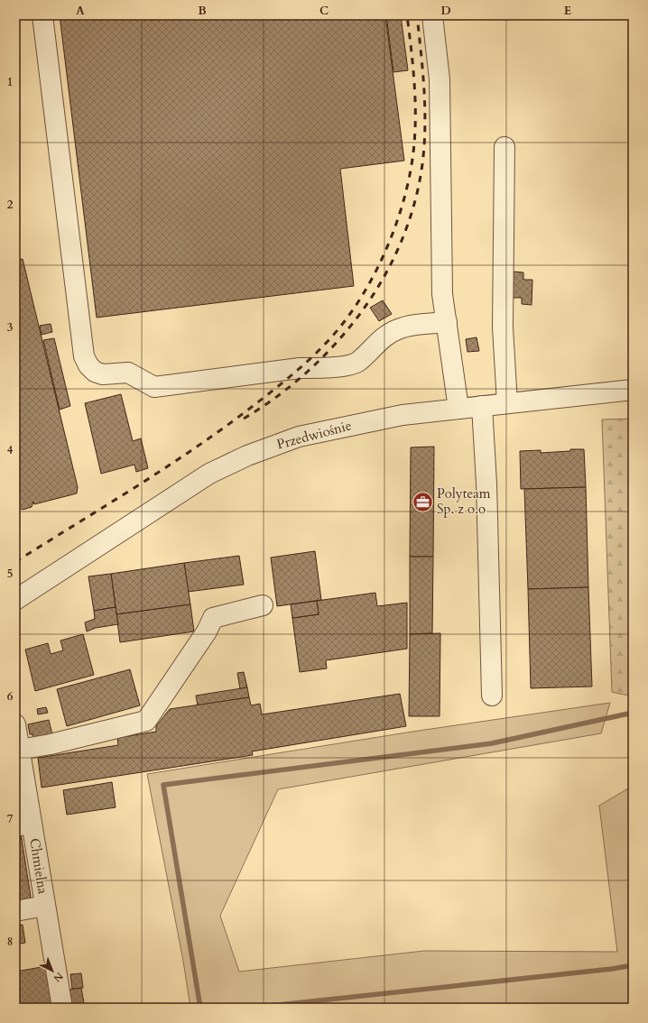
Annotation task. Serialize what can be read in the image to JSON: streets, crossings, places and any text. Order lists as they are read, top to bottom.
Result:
{
  "streets": {
    "street": ["Przedwiośnie", "Chmielna"]
  },
  "places": {
    "office": ["Polyteam Sp. z o.o"]
  },
  "north": "bottom right",
  "grid": {
    "columns": [
      "A",
      "B",
      "C",
      "D",
      "E"
    ],
    "rows": [
      "1",
      "2",
      "3",
      "4",
      "5",
      "6",
      "7",
      "8"
    ]
  }
}
